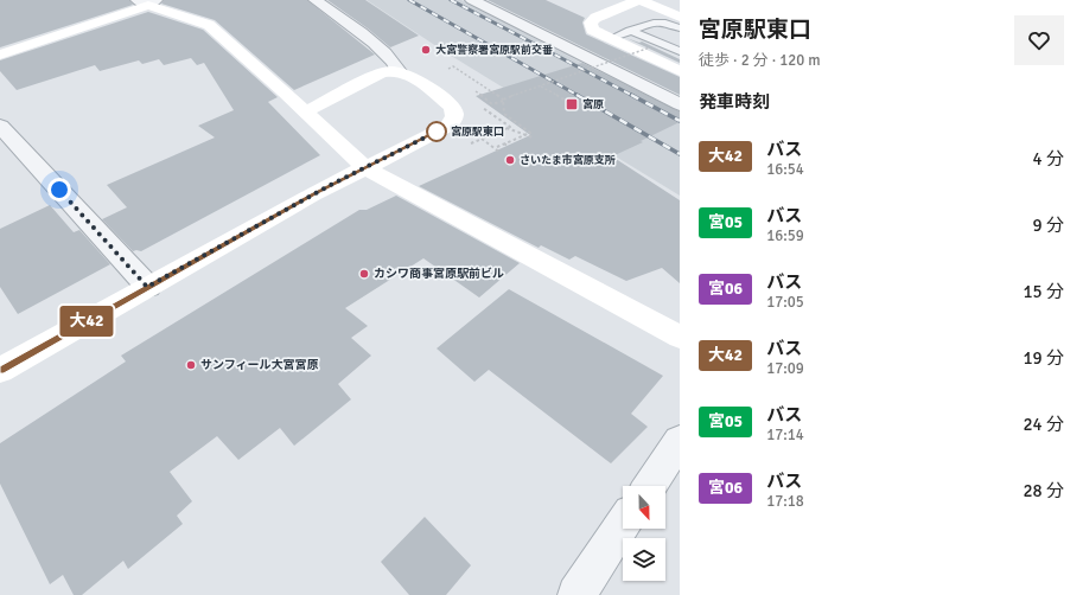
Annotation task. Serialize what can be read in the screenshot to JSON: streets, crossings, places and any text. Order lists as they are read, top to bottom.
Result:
{
  "places": {
    "other": [
      "大宮警察署宮原駅前交番",
      "宮原駅東口",
      "さいたま市宮原支所",
      "カシワ商事宮原駅前ビル",
      "サンフィール大宮宮原"
    ],
    "transit": ["宮原"]
  },
  "lines": ["bus line 大42"],
  "north": "bottom",
  "page": {
    "on_map": "大42",
    "heading": [
      ["宮原駅東口", "徒歩 · 2 分 · 120 m"],
      "発車時刻"
    ],
    "list": [
      {
        "mark": "大42",
        "name": "バス",
        "note": "16:54",
        "value": "4 分"
      },
      {
        "mark": "宮05",
        "name": "バス",
        "note": "16:59",
        "value": "9 分"
      },
      {
        "mark": "宮06",
        "name": "バス",
        "note": "17:05",
        "value": "15 分"
      },
      {
        "mark": "大42",
        "name": "バス",
        "note": "17:09",
        "value": "19 分"
      },
      {
        "mark": "宮05",
        "name": "バス",
        "note": "17:14",
        "value": "24 分"
      },
      {
        "mark": "宮06",
        "name": "バス",
        "note": "17:18",
        "value": "28 分"
      }
    ]
  }
}
